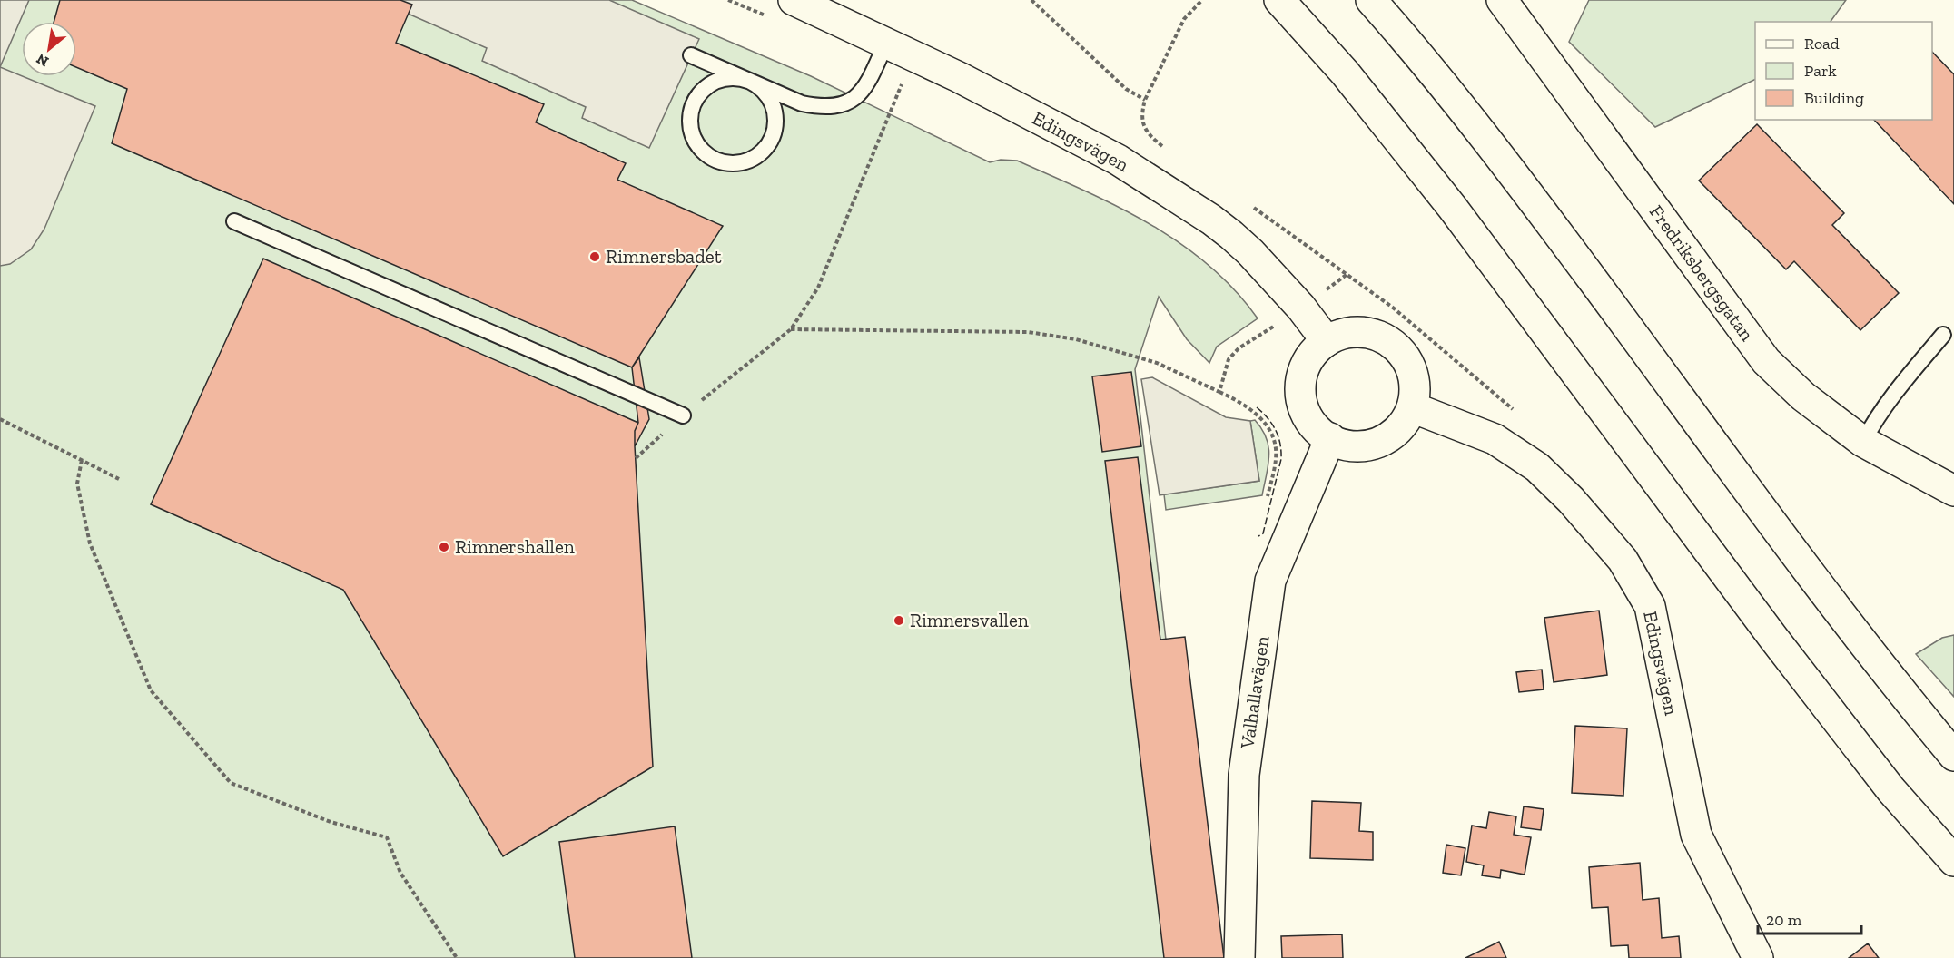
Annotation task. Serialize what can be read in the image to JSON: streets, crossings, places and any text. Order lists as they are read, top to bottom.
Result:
{
  "streets": {
    "main road": ["Edingsvägen", "Fredriksbergsgatan", "Valhallavägen"]
  },
  "crossings": [
    ["Edingsvägen", "Valhallavägen"]
  ],
  "places": ["Rimnersbadet", "Rimnershallen", "Rimnersvallen"],
  "legend": ["Road", "Park", "Building"],
  "scale_bar": "20 m",
  "north": "bottom left"
}
